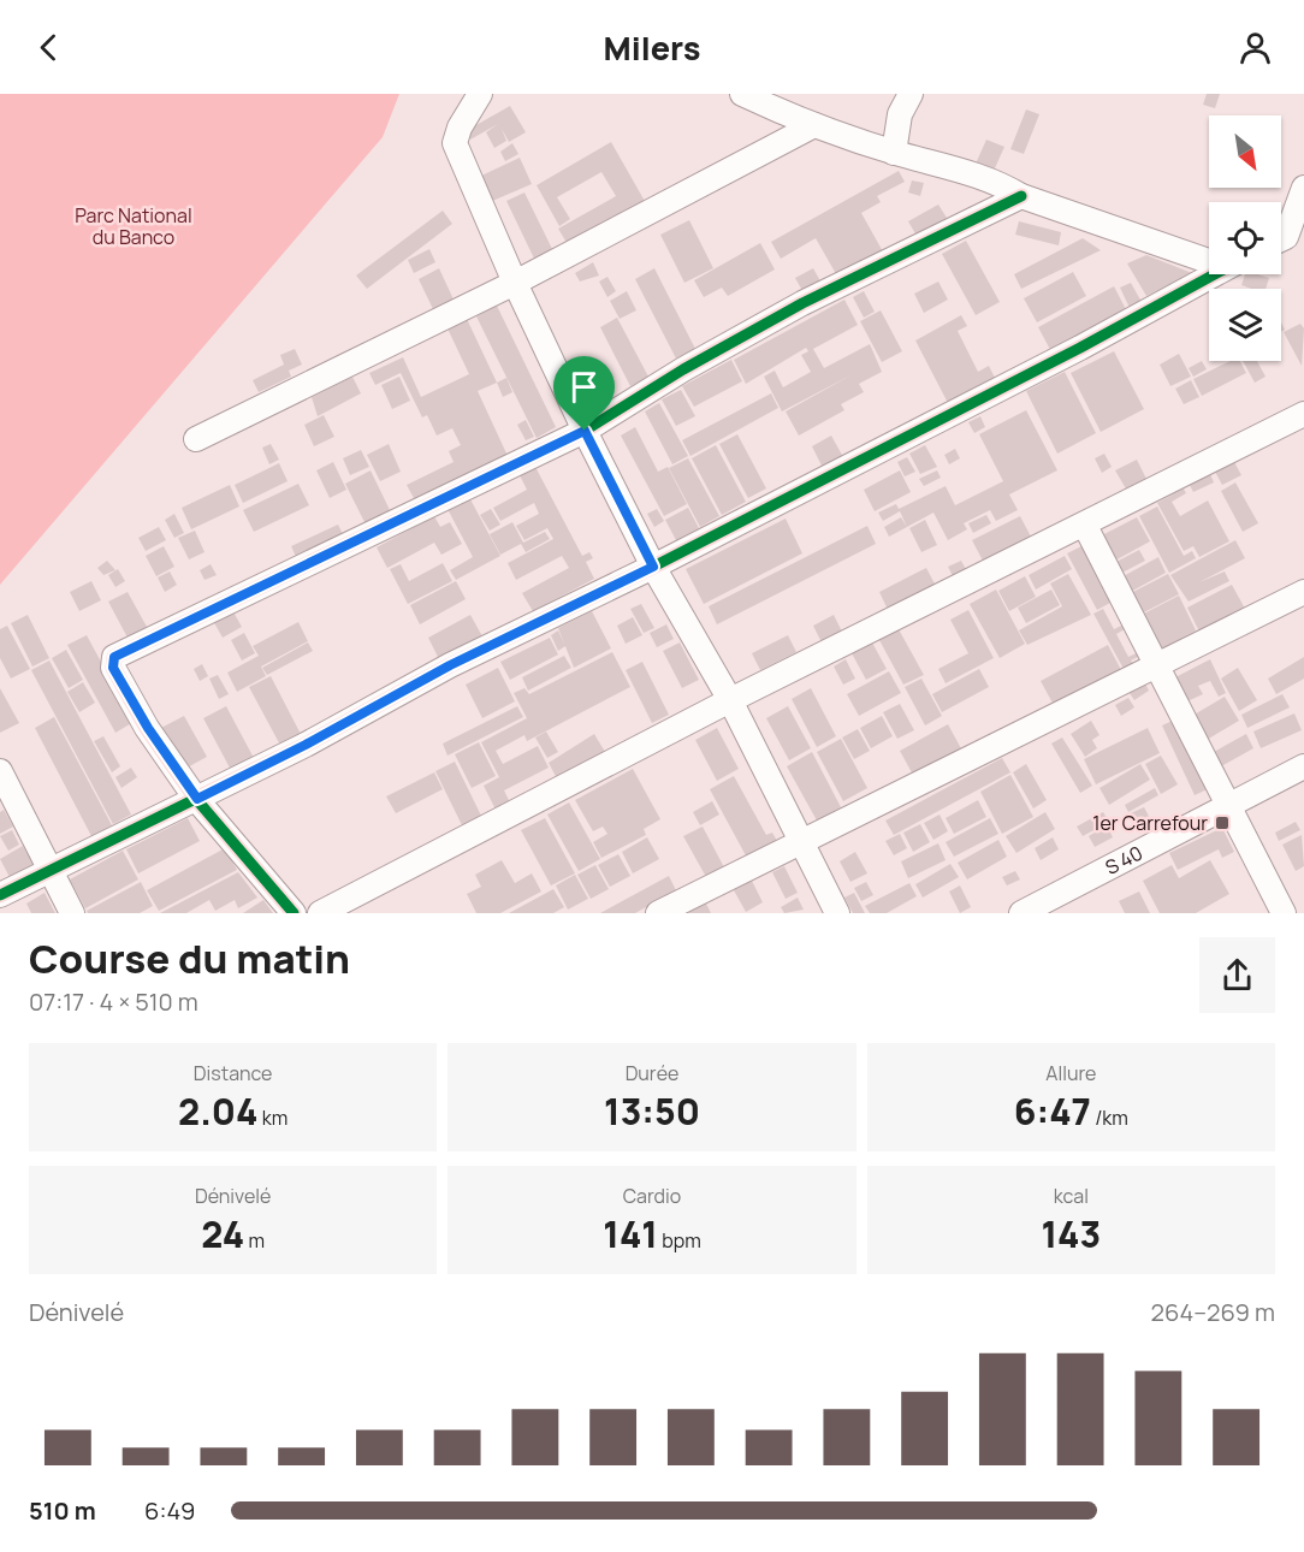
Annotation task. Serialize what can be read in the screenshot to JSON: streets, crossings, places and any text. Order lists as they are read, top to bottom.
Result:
{
  "streets": {
    "street": ["S 40"]
  },
  "parks": ["Parc National du Banco"],
  "places": {
    "transit": ["1er Carrefour"]
  },
  "north": "bottom right",
  "page": {
    "header": "Milers",
    "heading": ["Course du matin", "07:17 · 4 × 510 m"],
    "stats": [
      ["Distance", "2.04 km"],
      ["Durée", "13:50"],
      ["Allure", "6:47 /km"],
      ["Dénivelé", "24 m"],
      ["Cardio", "141 bpm"],
      ["kcal", "143"]
    ],
    "chart": ["Dénivelé", "264–269 m"],
    "list": [
      {
        "name": "510 m",
        "note": "6:49"
      }
    ]
  }
}
